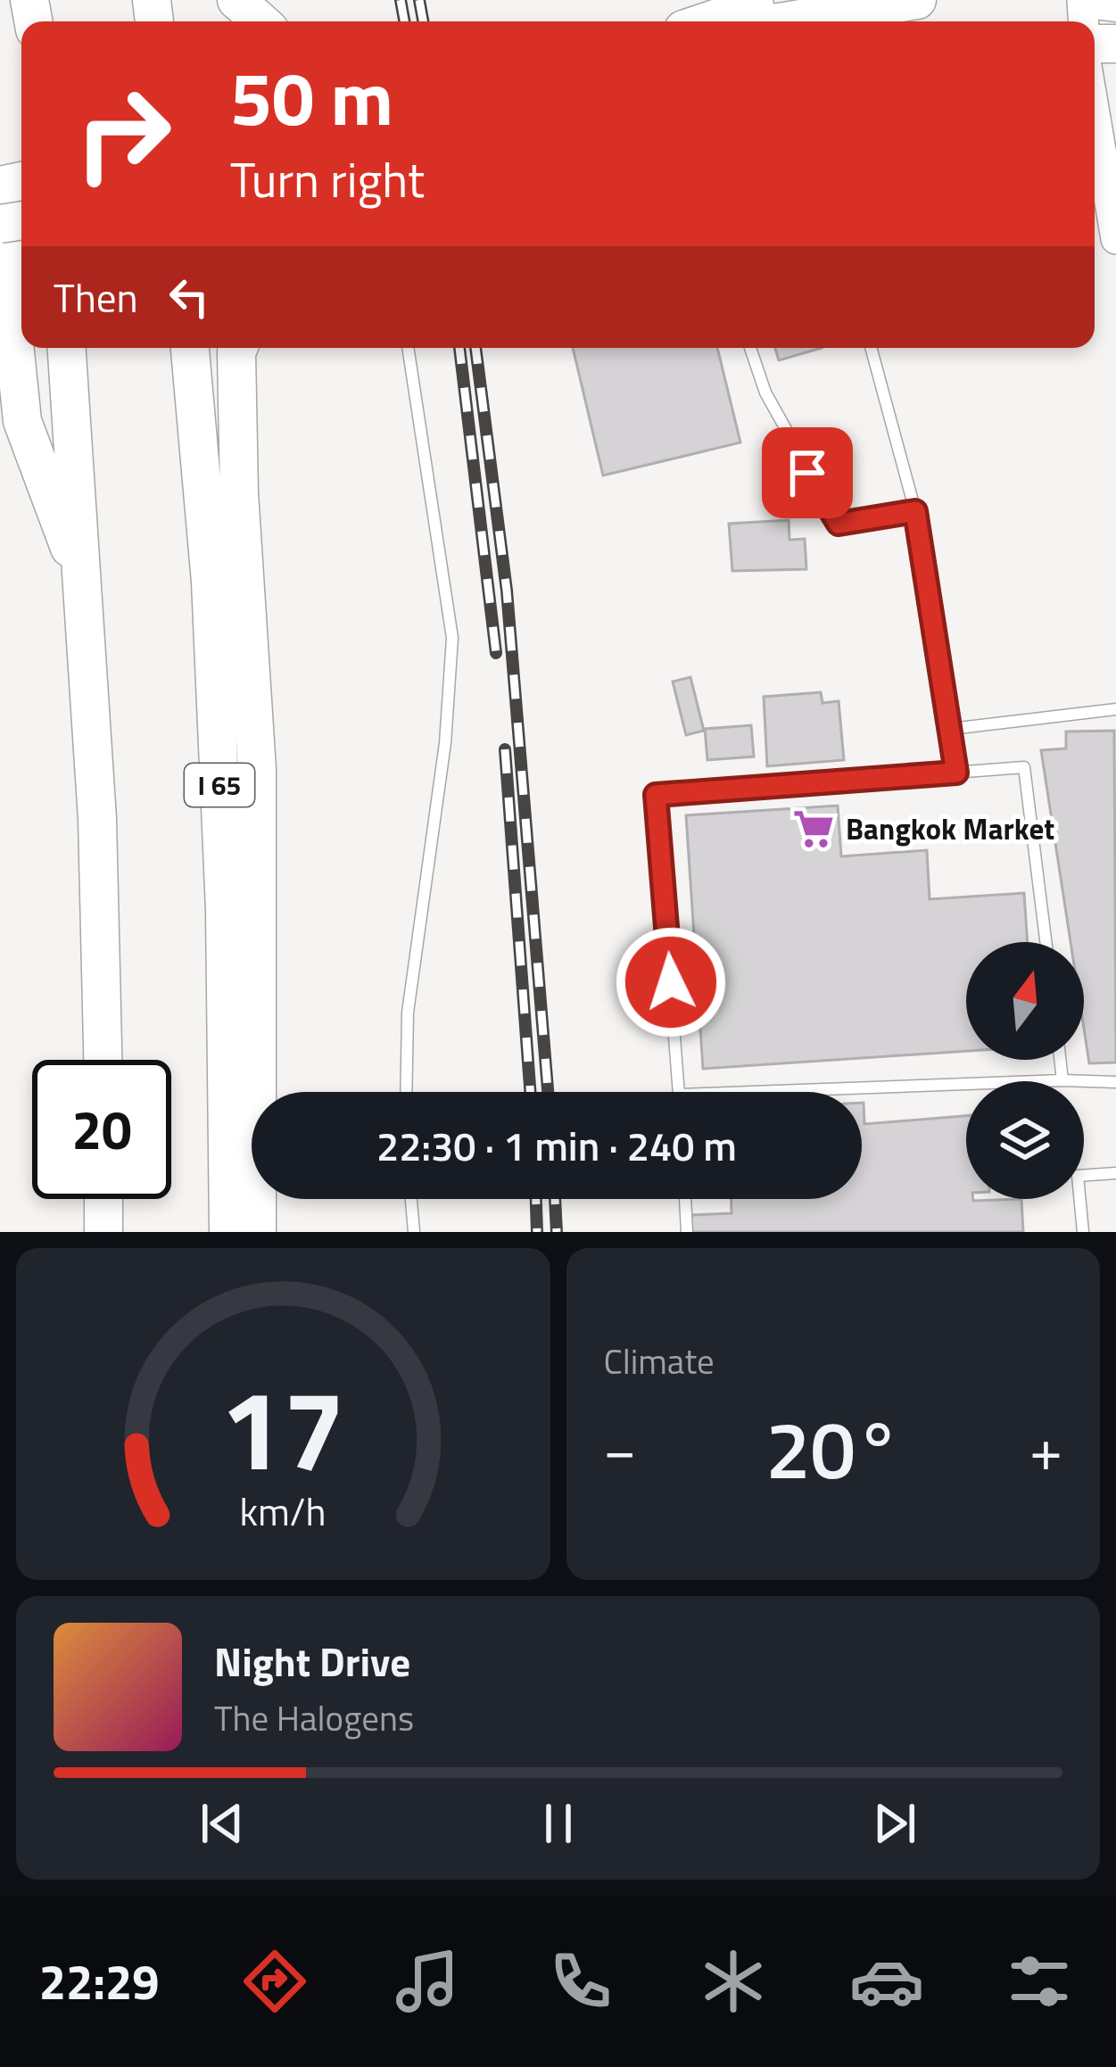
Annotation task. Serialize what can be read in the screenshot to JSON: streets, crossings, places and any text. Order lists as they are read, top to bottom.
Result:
{
  "streets": {
    "highway": ["I 65"]
  },
  "places": {
    "supermarket": ["Bangkok Market"]
  },
  "north": "top",
  "page": {
    "turn": ["50 m", "Turn right"],
    "then": "Then",
    "limit": "20",
    "trip": "22:30 · 1 min · 240 m",
    "tile": "Climate",
    "heat": ["−", "20°", "+"],
    "song": ["Night Drive", "The Halogens"],
    "tabs": "22:29",
    "gauge": ["17", "km/h"]
  }
}
